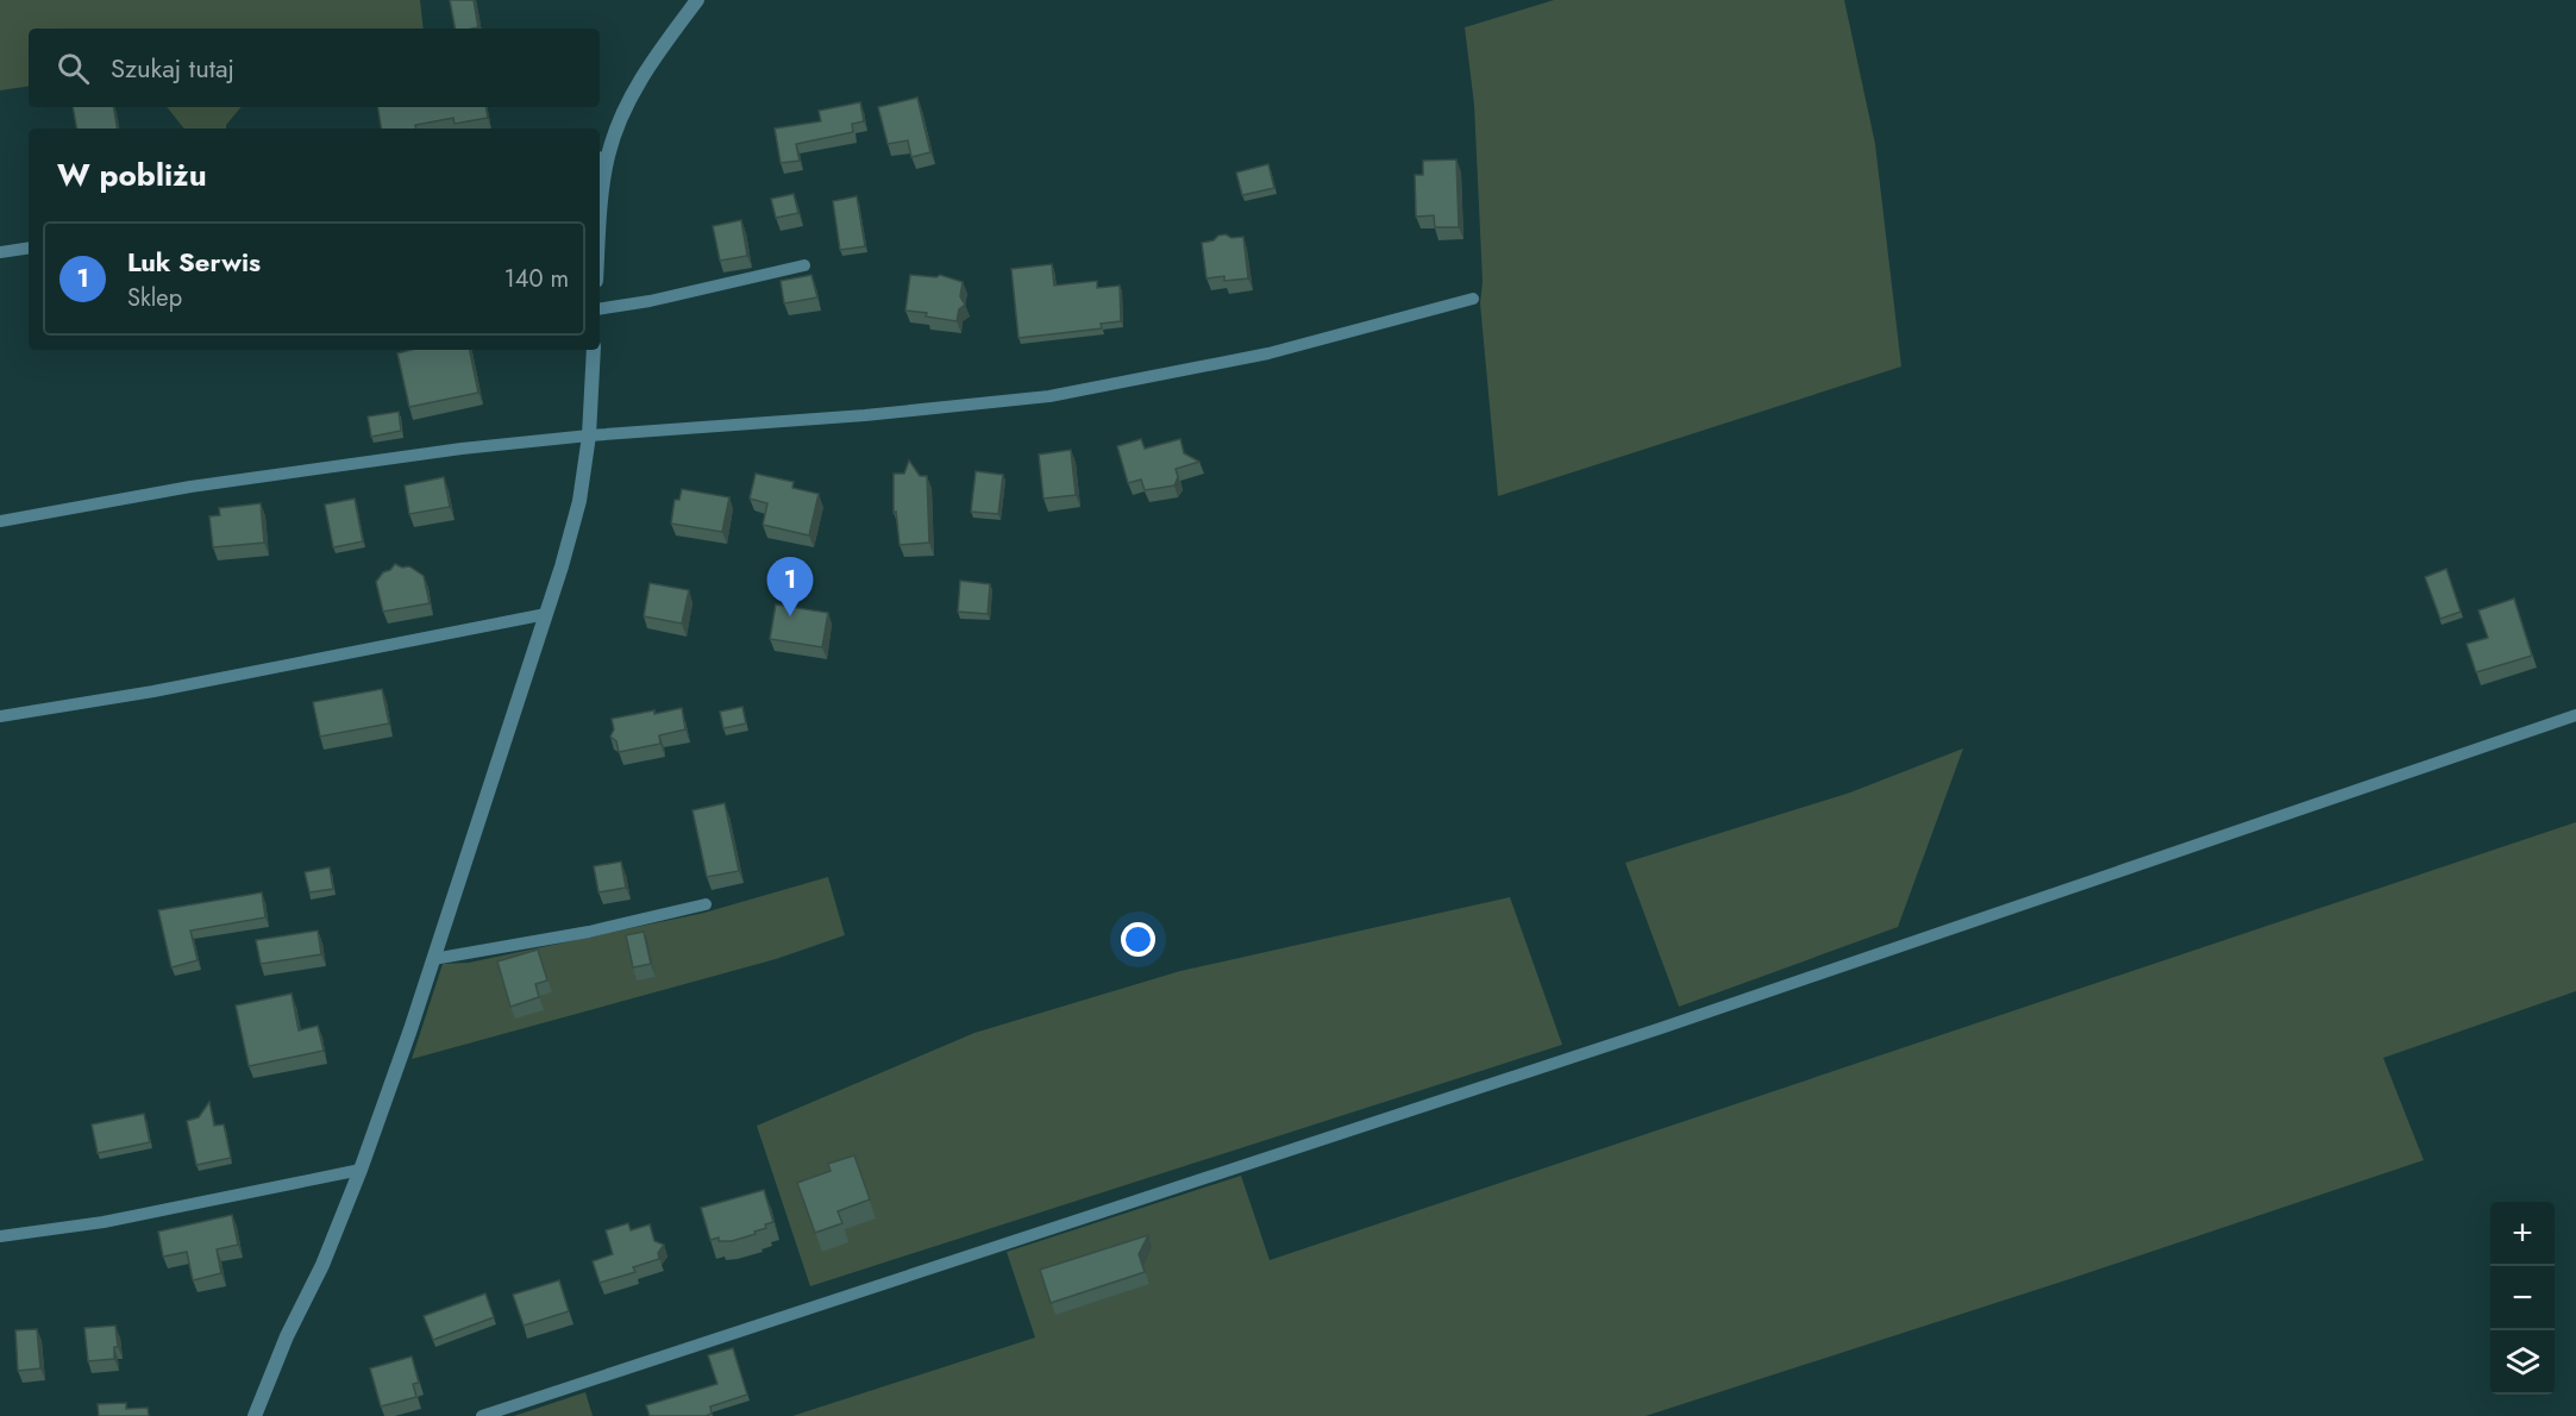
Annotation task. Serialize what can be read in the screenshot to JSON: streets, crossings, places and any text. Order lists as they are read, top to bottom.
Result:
{
  "page": {
    "search": "Szukaj tutaj",
    "heading": "W pobliżu",
    "list": [
      {
        "mark": "1",
        "name": "Luk Serwis",
        "note": "Sklep",
        "value": "140 m"
      }
    ],
    "pins": "1",
    "map_buttons": ["+", "−"]
  }
}
